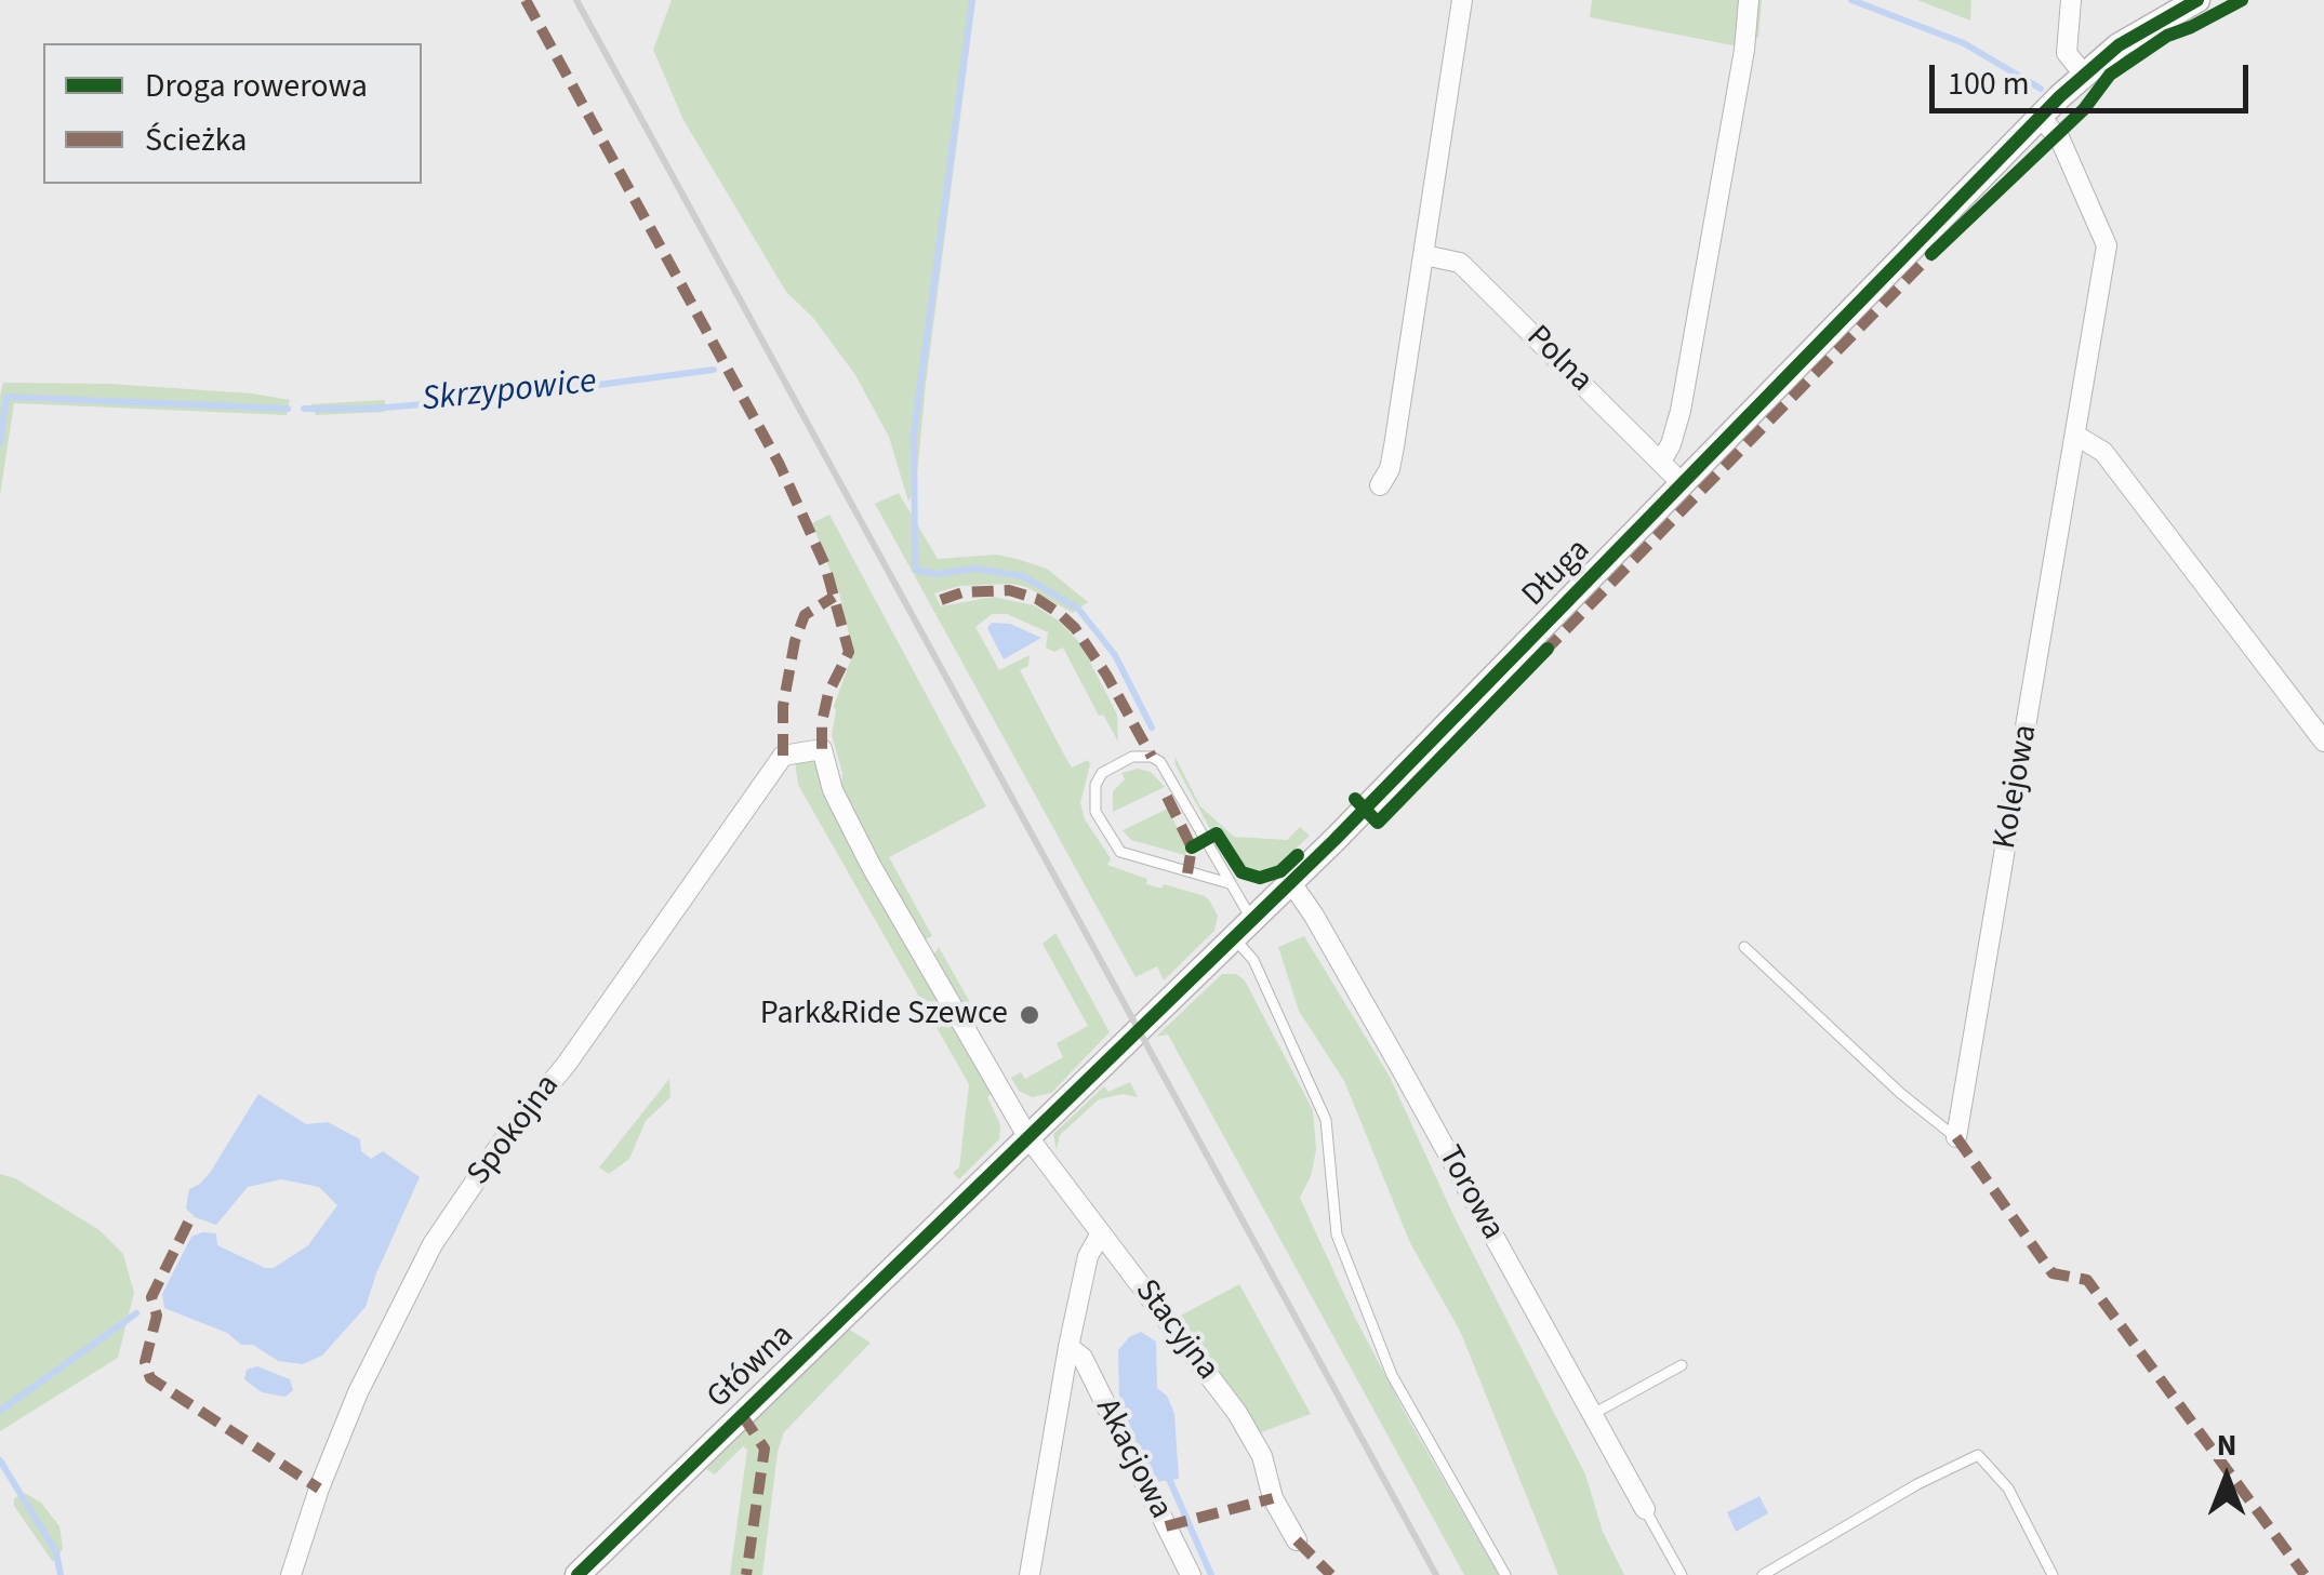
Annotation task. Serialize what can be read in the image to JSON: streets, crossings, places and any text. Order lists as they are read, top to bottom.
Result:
{
  "streets": {
    "street": [
      "Polna",
      "Długa",
      "Kolejowa",
      "Spokojna",
      "Torowa",
      "Stacyjna",
      "Główna",
      "Akacjowa"
    ]
  },
  "crossings": [
    ["Polna", "Długa"],
    ["Długa", "Kolejowa"],
    ["Długa", "Torowa"],
    ["Długa", "Stacyjna"],
    ["Długa", "Główna"],
    ["Spokojna", "Stacyjna"]
  ],
  "water": ["Skrzypowice"],
  "places": ["Park&Ride Szewce"],
  "legend": ["Droga rowerowa", "Ścieżka"],
  "scale_bar": "100 m",
  "north": "top"
}
